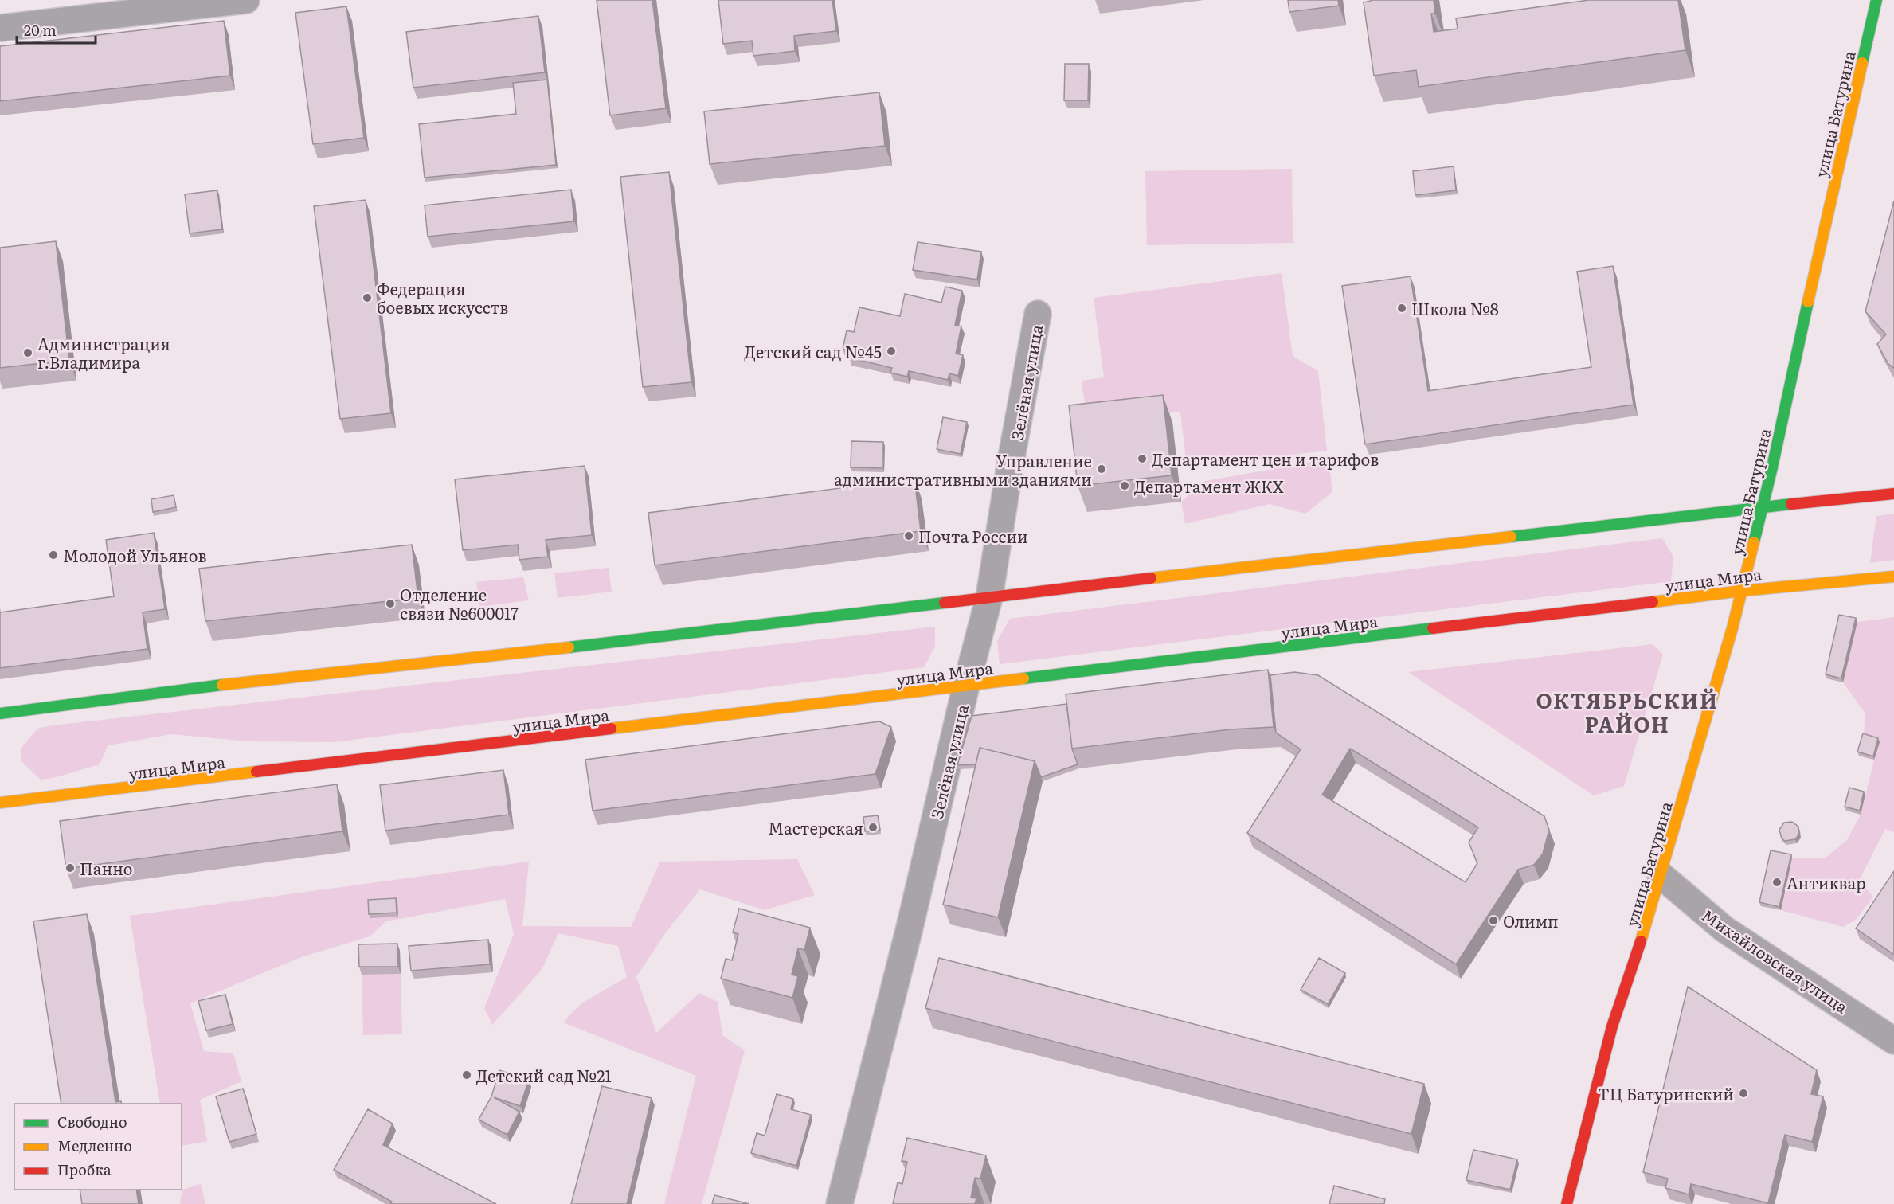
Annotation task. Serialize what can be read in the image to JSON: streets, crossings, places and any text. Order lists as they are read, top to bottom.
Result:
{
  "streets": {
    "main road": ["улица Батурина", "улица Мира"],
    "street": ["Зелёная улица", "Михайловская улица"]
  },
  "crossings": [
    ["улица Батурина", "улица Мира"],
    ["улица Батурина", "Михайловская улица"],
    ["Зелёная улица", "улица Мира"]
  ],
  "districts": ["ОКТЯБРЬСКИЙ РАЙОН"],
  "places": [
    "Федерация боевых искусств",
    "Школа №8",
    "Детский сад №45",
    "Администрация г.Владимира",
    "Департамент цен и тарифов",
    "Управление административными зданиями",
    "Департамент ЖКХ",
    "Почта России",
    "Молодой Ульянов",
    "Отделение связи №600017",
    "Мастерская",
    "Панно",
    "Антиквар",
    "Олимп",
    "Детский сад №21",
    "ТЦ Батуринский"
  ],
  "legend": ["Свободно", "Медленно", "Пробка"],
  "scale_bar": "20 m"
}
